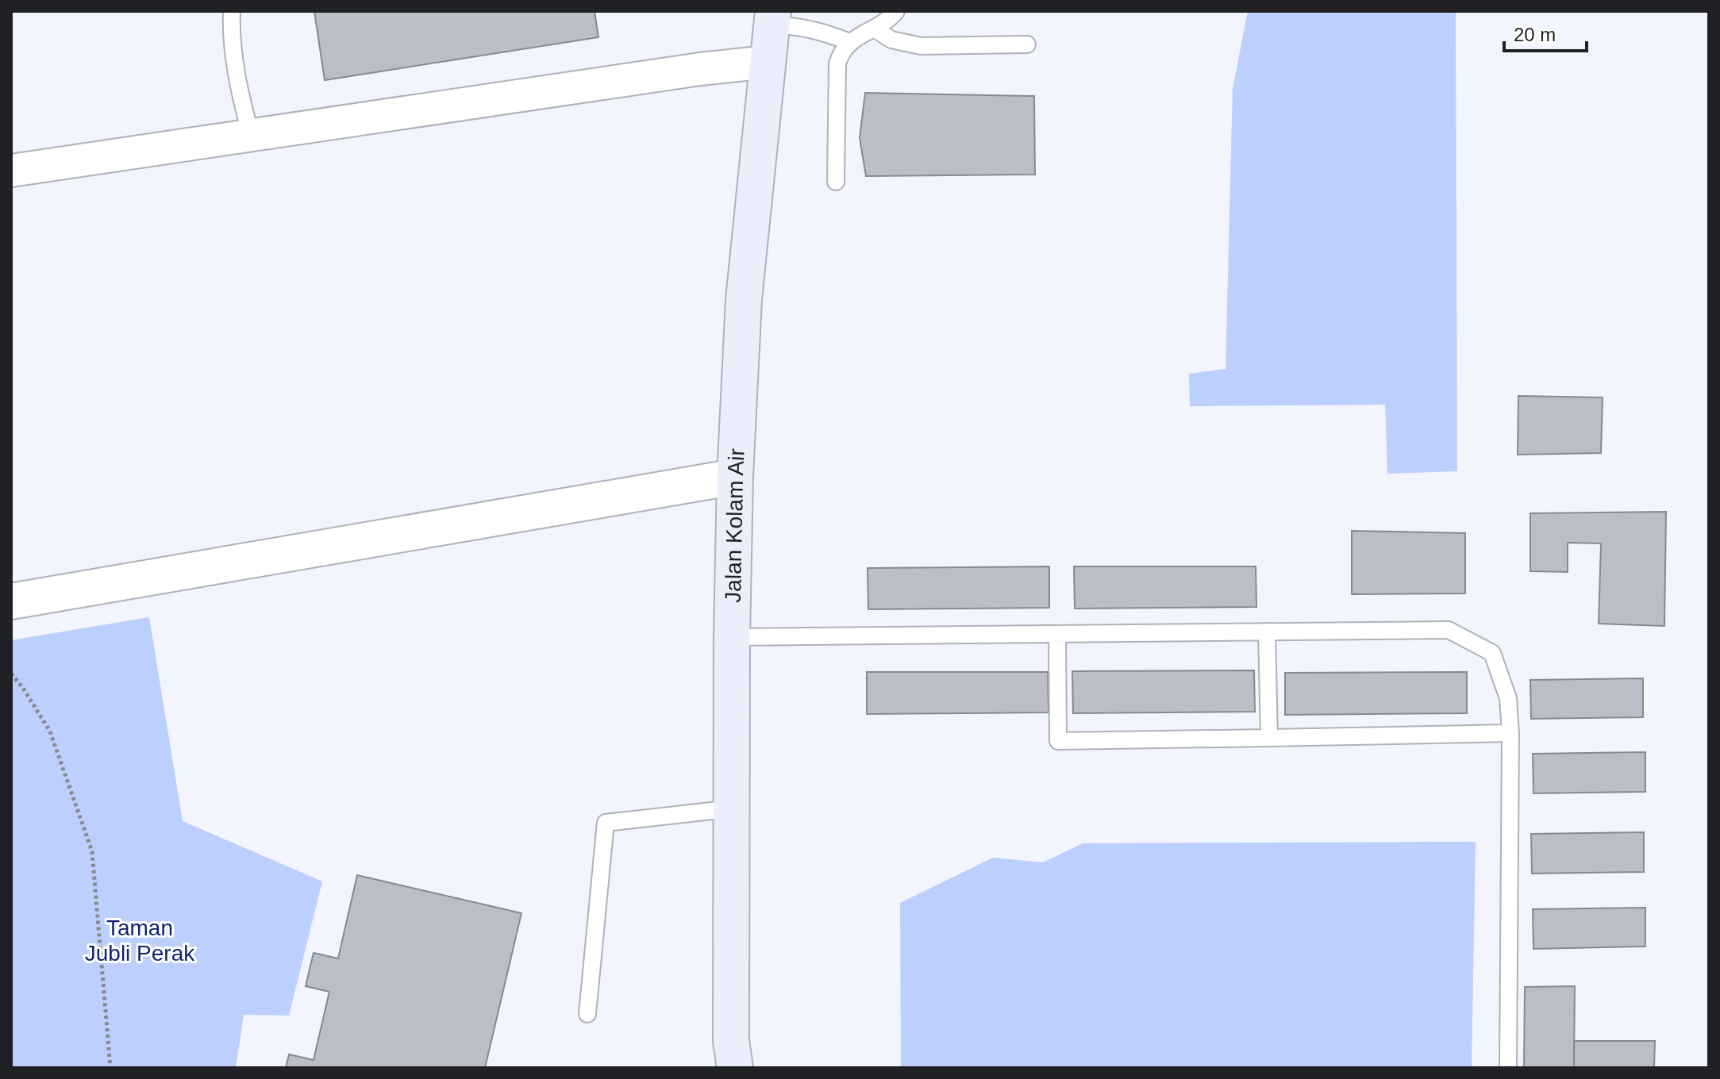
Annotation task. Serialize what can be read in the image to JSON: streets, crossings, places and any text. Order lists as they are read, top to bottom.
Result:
{
  "streets": {
    "main road": ["Jalan Kolam Air"]
  },
  "parks": ["Taman Jubli Perak"],
  "scale_bar": "20 m"
}
